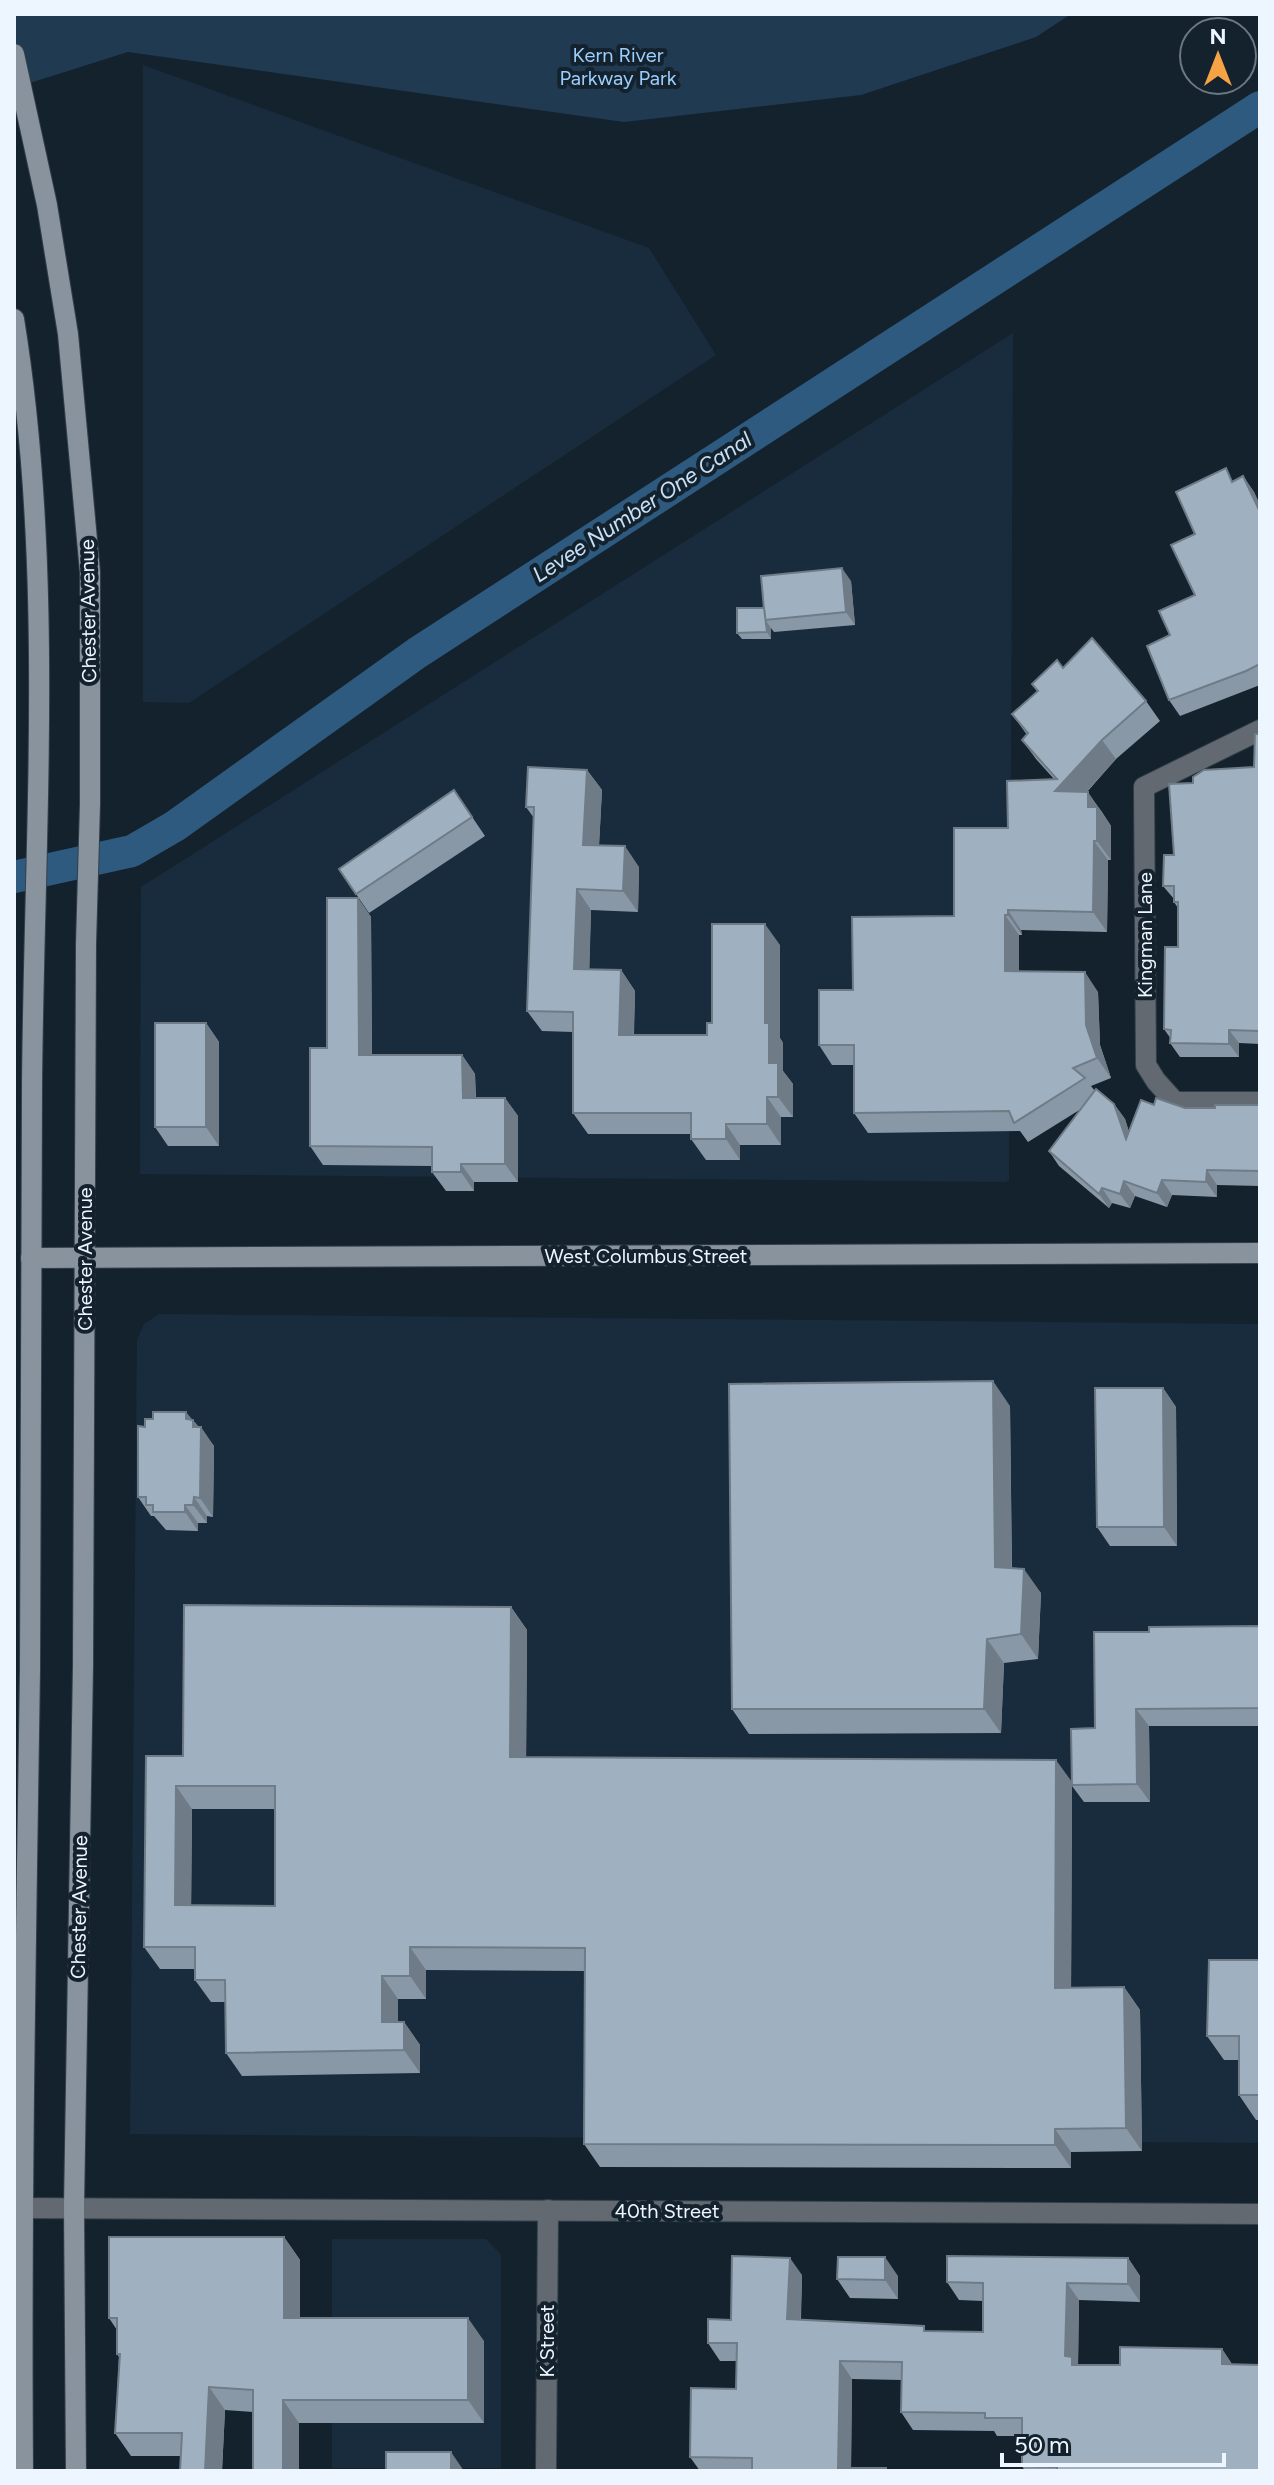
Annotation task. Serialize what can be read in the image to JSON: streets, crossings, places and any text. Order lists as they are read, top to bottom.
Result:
{
  "streets": {
    "main road": ["Chester Avenue", "West Columbus Street"],
    "street": ["Kingman Lane", "40th Street", "K Street"]
  },
  "crossings": [
    ["Chester Avenue", "West Columbus Street"],
    ["Chester Avenue", "40th Street"],
    ["40th Street", "K Street"]
  ],
  "water": ["Levee Number One Canal"],
  "parks": ["Kern River Parkway Park"],
  "scale_bar": "50 m",
  "north": "top"
}
